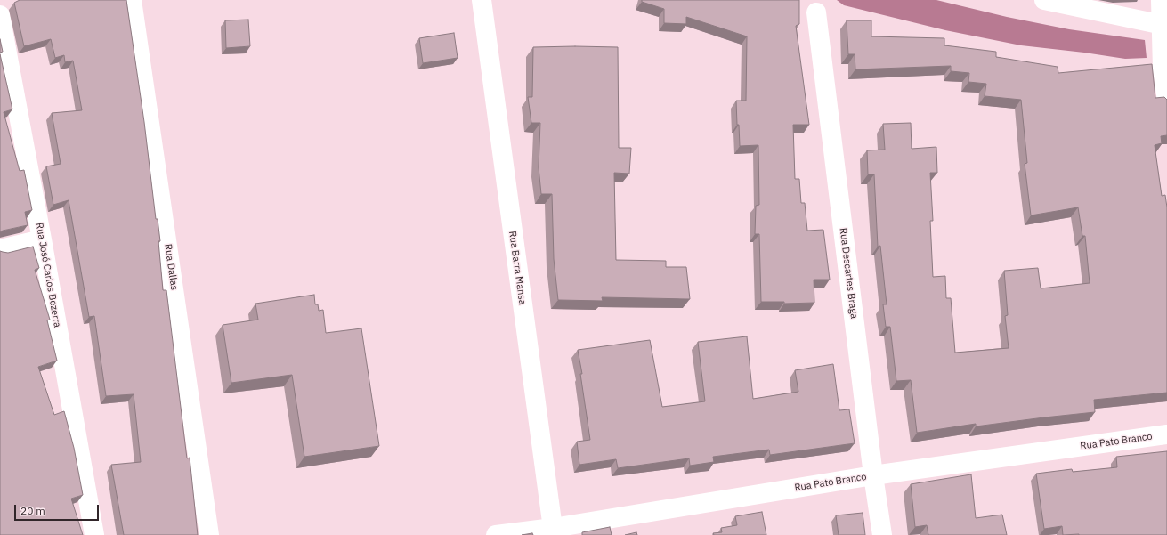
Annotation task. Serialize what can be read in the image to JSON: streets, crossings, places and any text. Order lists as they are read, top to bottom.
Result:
{
  "streets": {
    "street": [
      "Rua Dallas",
      "Rua Barra Mansa",
      "Rua Descartes Braga",
      "Rua José Carlos Bezerra",
      "Rua Pato Branco"
    ]
  },
  "crossings": [
    ["Rua Barra Mansa", "Rua Pato Branco"],
    ["Rua Descartes Braga", "Rua Pato Branco"]
  ],
  "scale_bar": "20 m"
}
